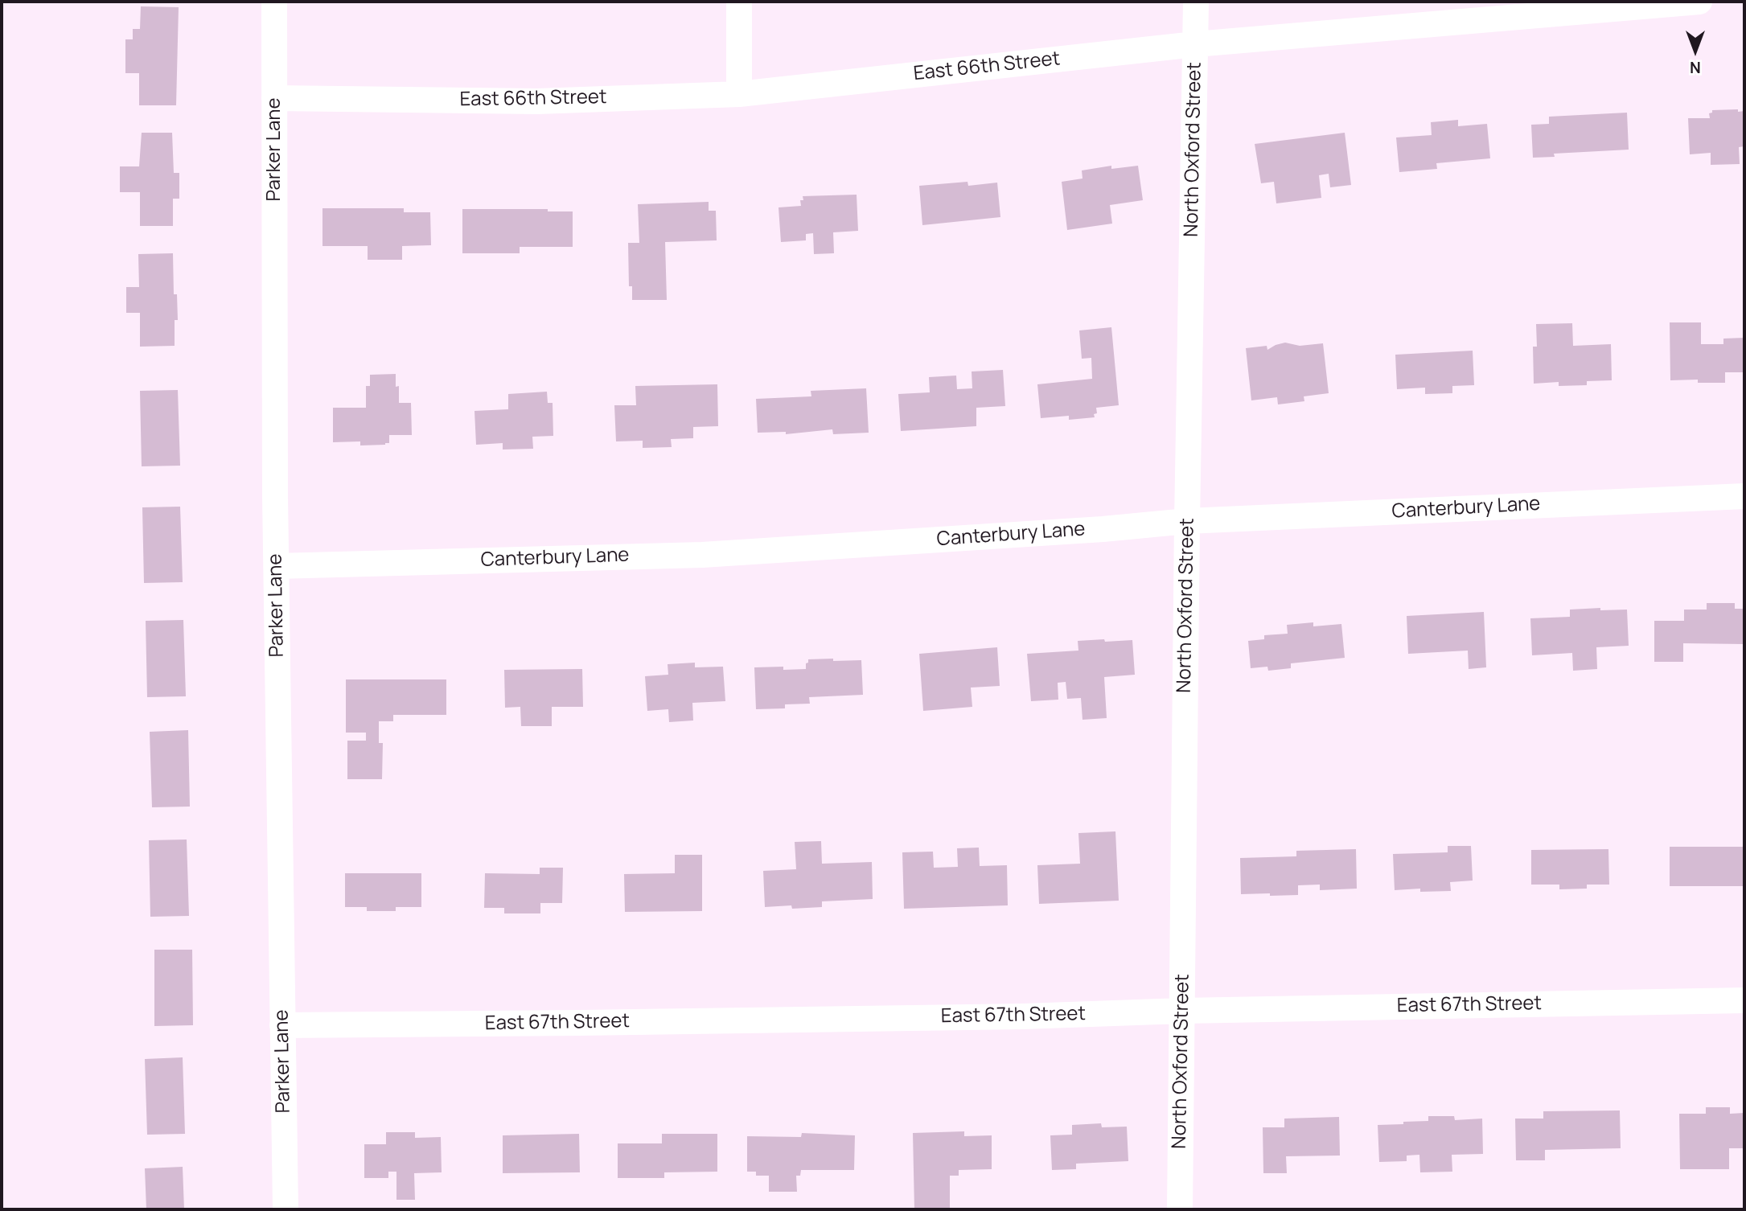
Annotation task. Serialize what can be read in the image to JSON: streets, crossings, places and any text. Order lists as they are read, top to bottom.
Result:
{
  "streets": {
    "street": [
      "East 66th Street",
      "Parker Lane",
      "North Oxford Street",
      "Canterbury Lane",
      "East 67th Street"
    ]
  },
  "crossings": [
    ["East 66th Street", "Parker Lane"],
    ["East 66th Street", "North Oxford Street"],
    ["Parker Lane", "Canterbury Lane"],
    ["Parker Lane", "East 67th Street"],
    ["North Oxford Street", "Canterbury Lane"],
    ["North Oxford Street", "East 67th Street"]
  ],
  "north": "bottom"
}
